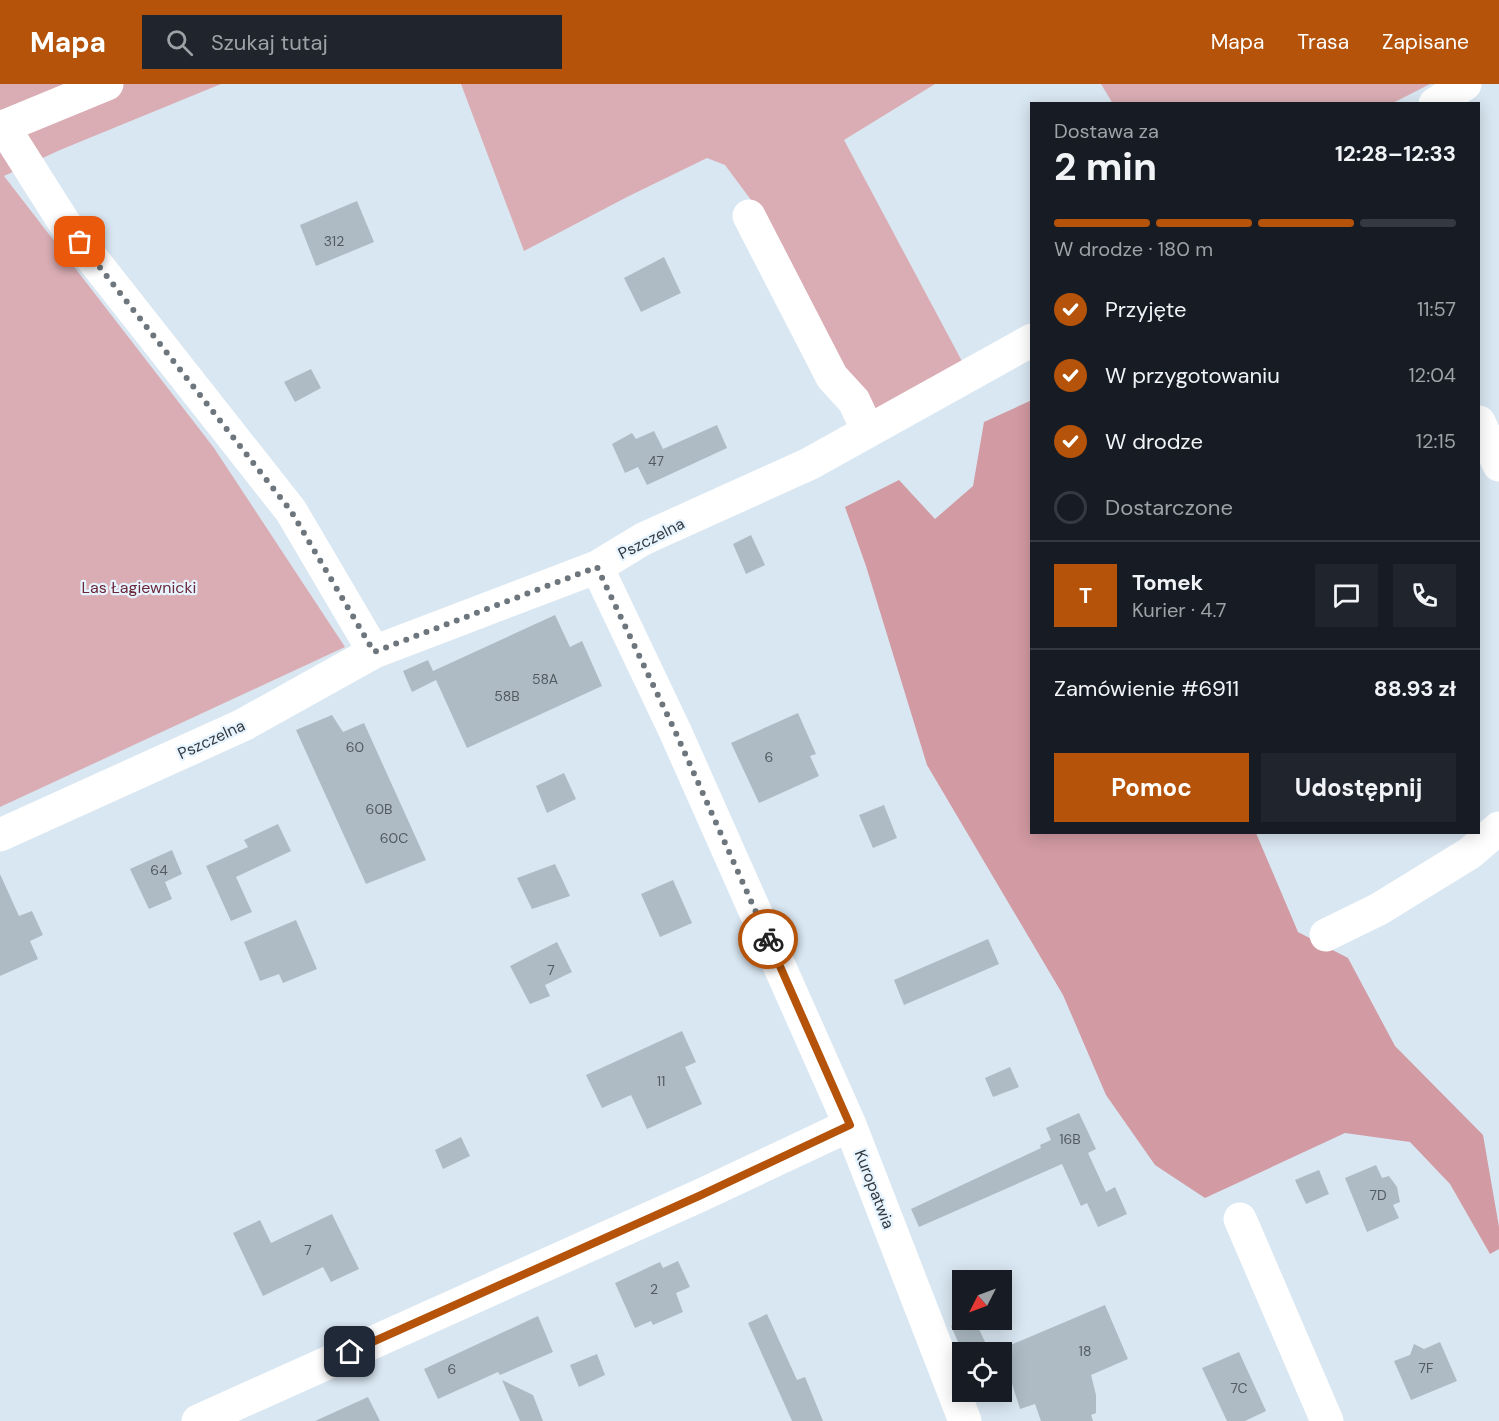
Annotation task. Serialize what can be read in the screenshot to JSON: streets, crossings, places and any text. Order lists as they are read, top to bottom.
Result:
{
  "streets": {
    "street": ["Pszczelna", "Kuropatwia"]
  },
  "crossings": [
    ["Pszczelna", "Kuropatwia"]
  ],
  "parks": ["Las Łagiewnicki"],
  "house_numbers": [
    "312",
    "47",
    "58A",
    "58B",
    "60",
    "6",
    "60B",
    "60C",
    "64",
    "7",
    "11",
    "16B",
    "7D",
    "7",
    "2",
    "18",
    "7F",
    "6",
    "7C"
  ],
  "north": "bottom left",
  "page": {
    "header": "Mapa",
    "search": "Szukaj tutaj",
    "nav": ["Mapa", "Trasa", "Zapisane"],
    "heading": ["2 min", "Dostawa za", "12:28–12:33"],
    "panel": [
      "Tomek",
      "Kurier · 4.7",
      "Zamówienie #6911",
      "88.93 zł"
    ],
    "bar": "W drodze · 180 m",
    "list": [
      ["Przyjęte", "11:57"],
      ["W przygotowaniu", "12:04"],
      ["W drodze", "12:15"],
      "Dostarczone"
    ],
    "round": "T",
    "buttons": ["Pomoc", "Udostępnij"]
  }
}
